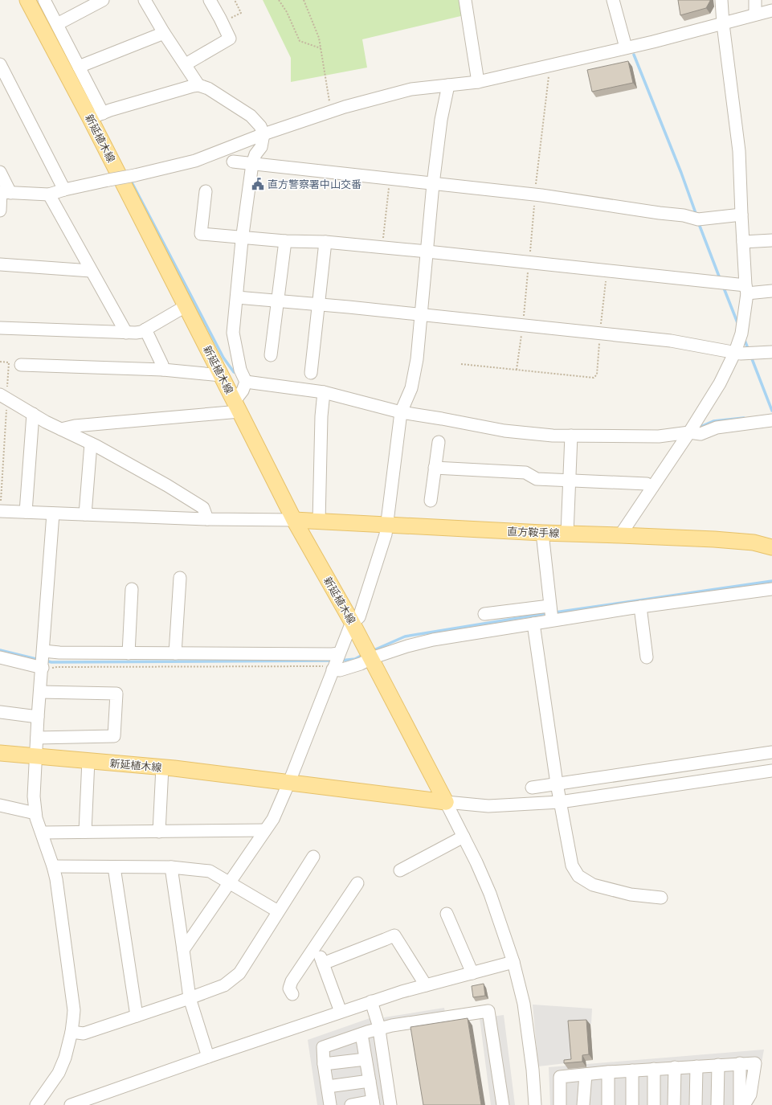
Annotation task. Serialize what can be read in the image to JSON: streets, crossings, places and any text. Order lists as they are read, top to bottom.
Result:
{
  "streets": {
    "main road": ["新延植木線", "直方鞍手線"]
  },
  "crossings": [
    ["新延植木線", "直方鞍手線"]
  ],
  "places": {
    "public building": ["直方警察署中山交番"]
  }
}
